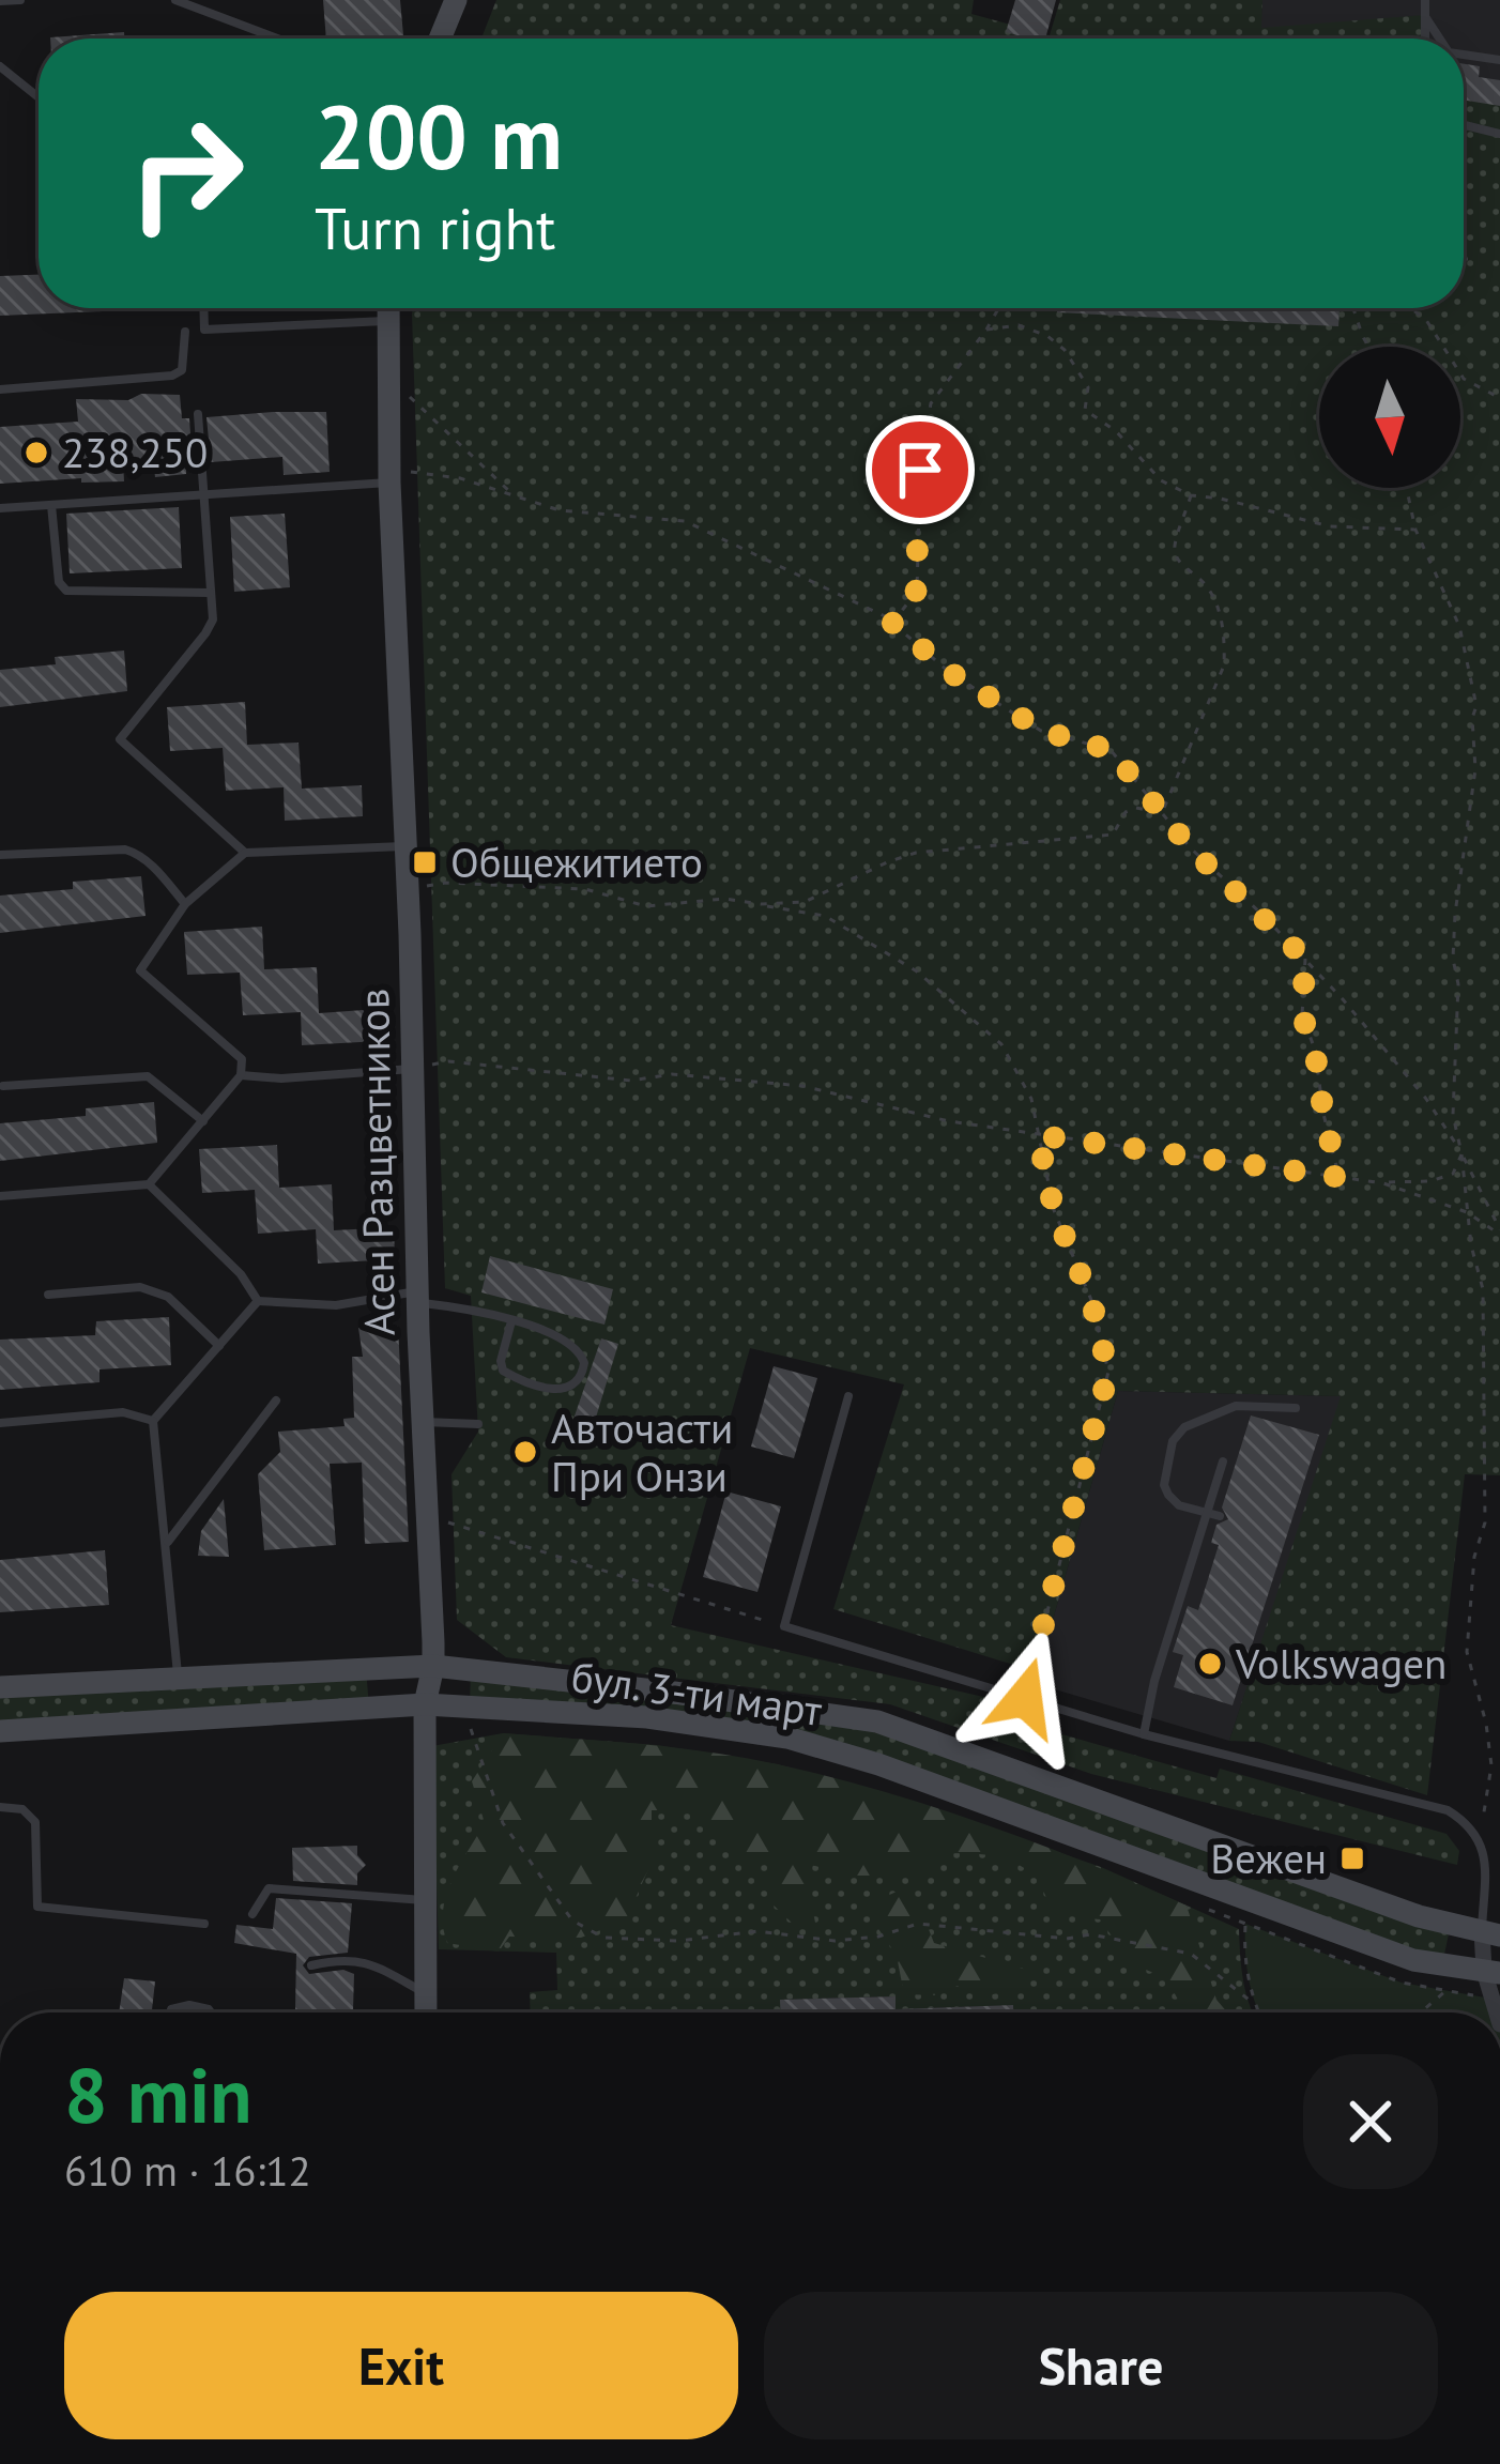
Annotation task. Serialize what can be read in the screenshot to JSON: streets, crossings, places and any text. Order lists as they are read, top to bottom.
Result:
{
  "streets": {
    "street": ["Асен Разцветников", "бул. 3-ти март"]
  },
  "crossings": [
    ["Асен Разцветников", "бул. 3-ти март"]
  ],
  "places": {
    "other": ["238,250", "Авточасти При Онзи", "Volkswagen"],
    "transit": ["Общежитието", "Вежен"]
  },
  "north": "bottom",
  "page": {
    "turn": ["200 m", "Turn right"],
    "heading": ["8 min", "610 m · 16:12"],
    "buttons": ["Exit", "Share"]
  }
}
